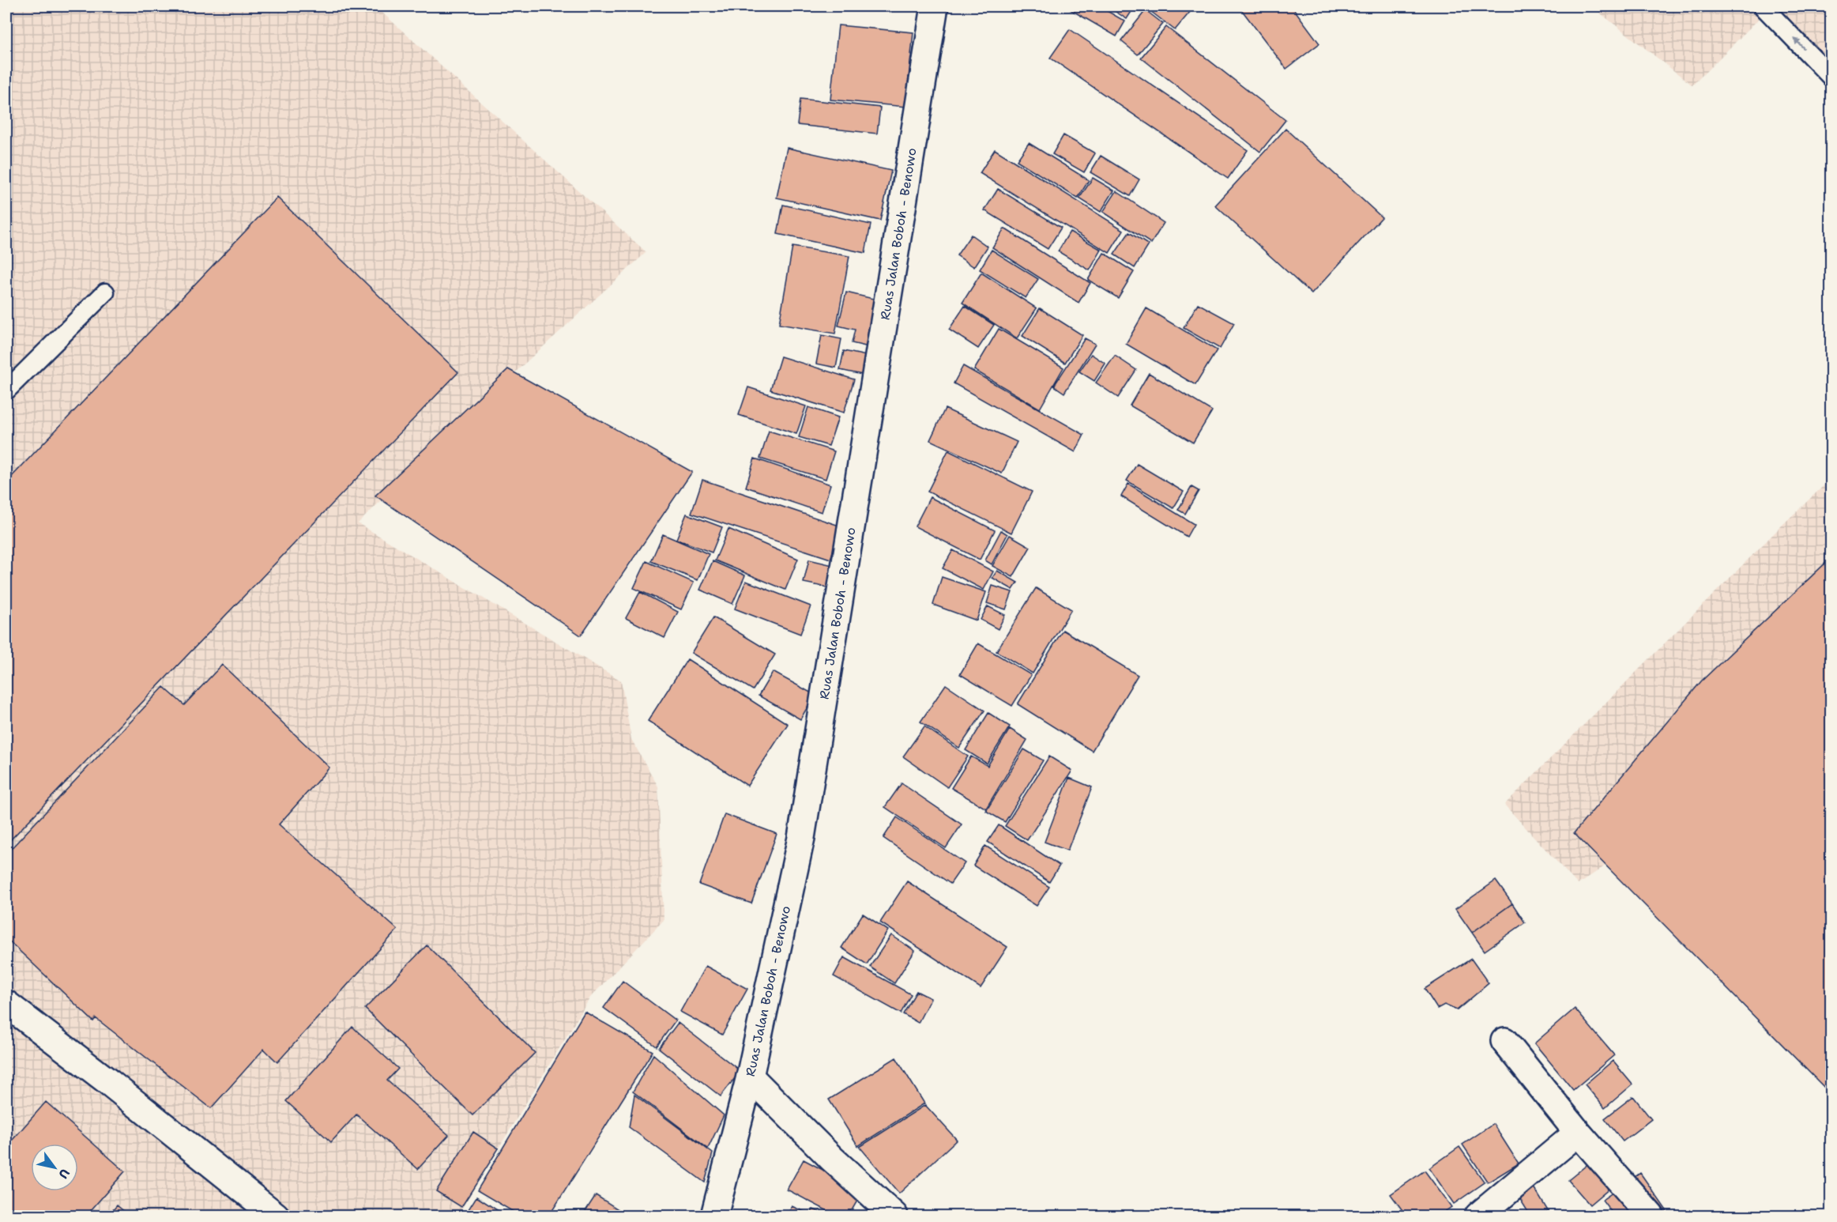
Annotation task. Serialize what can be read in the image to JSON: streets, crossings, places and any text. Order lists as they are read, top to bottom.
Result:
{
  "streets": {
    "main road": ["Ruas Jalan Boboh - Benowo"]
  },
  "north": "bottom right"
}
